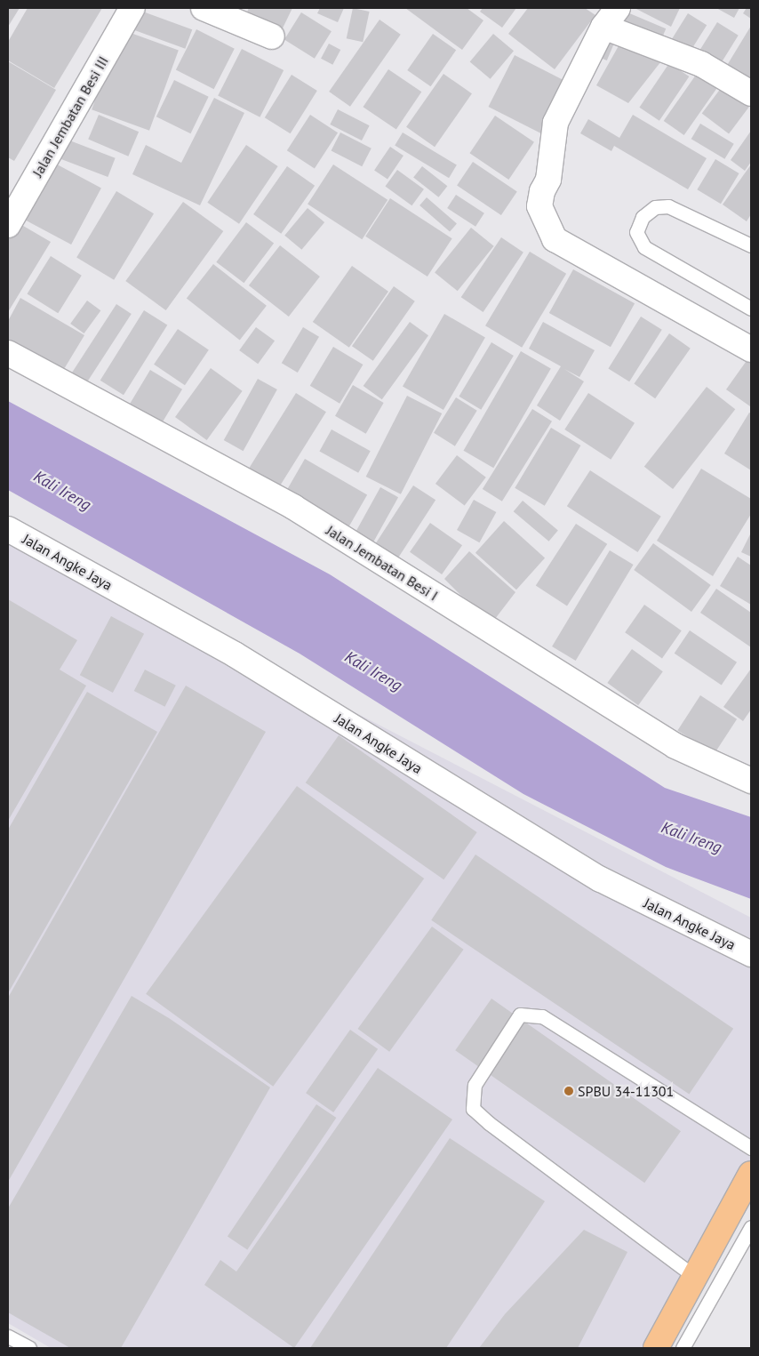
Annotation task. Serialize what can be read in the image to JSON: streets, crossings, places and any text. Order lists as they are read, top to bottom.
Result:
{
  "streets": {
    "street": ["Jalan Jembatan Besi III", "Jalan Angke Jaya", "Jalan Jembatan Besi I"]
  },
  "water": ["Kali Ireng"],
  "places": ["SPBU 34-11301"]
}
